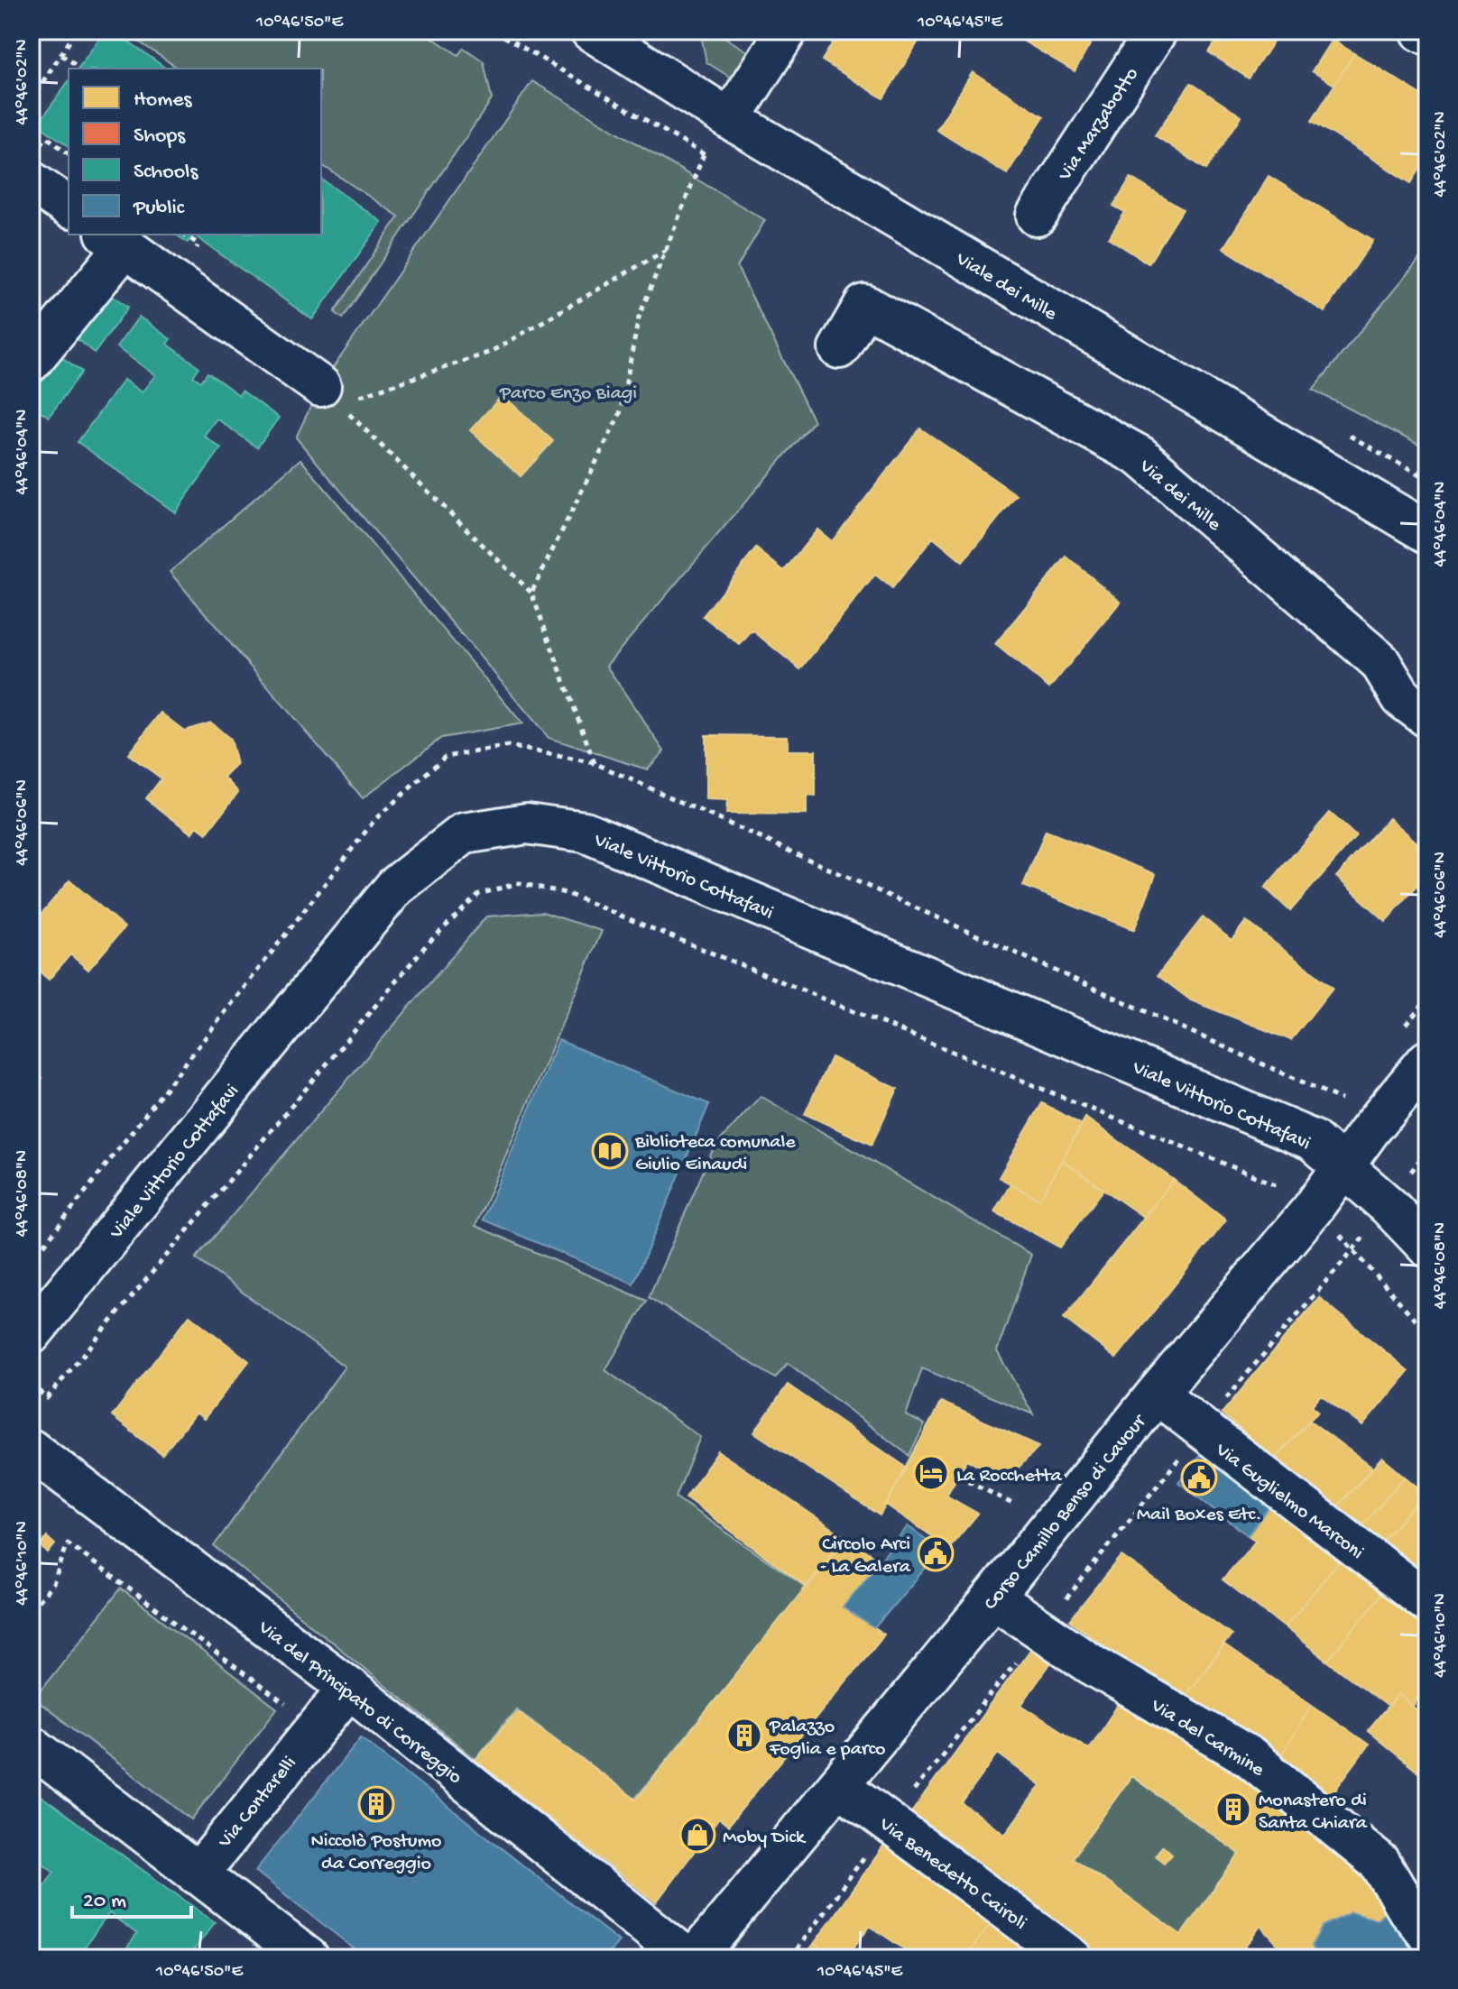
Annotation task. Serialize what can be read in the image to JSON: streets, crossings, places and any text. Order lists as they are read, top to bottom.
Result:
{
  "streets": {
    "street": [
      "Via Marzabotto",
      "Viale dei Mille",
      "Via dei Mille",
      "Viale Vittorio Cottafavi",
      "Via Guglielmo Marconi",
      "Corso Camillo Benso di Cavour",
      "Via del Principato di Correggio",
      "Via del Carmine",
      "Via Contarelli",
      "Via Benedetto Cairoli"
    ]
  },
  "crossings": [
    ["Viale Vittorio Cottafavi", "Corso Camillo Benso di Cavour"],
    ["Via Guglielmo Marconi", "Corso Camillo Benso di Cavour"],
    ["Corso Camillo Benso di Cavour", "Via del Carmine"],
    ["Corso Camillo Benso di Cavour", "Via Benedetto Cairoli"],
    ["Via del Principato di Correggio", "Via Contarelli"]
  ],
  "parks": ["Parco Enzo Biagi"],
  "places": {
    "library": ["Biblioteca comunale Giulio Einaudi"],
    "hotel": ["La Rocchetta"],
    "public building": ["Mail Boxes Etc.", "Circolo Arci - La Galera"],
    "building": ["Palazzo Foglia e parco", "Niccolò Postumo da Correggio", "Monastero di Santa Chiara"],
    "shop": ["Moby Dick"]
  },
  "legend": [
    "Homes",
    "Shops",
    "Schools",
    "Public"
  ],
  "scale_bar": "20 m",
  "coordinates": [
    "10°46'50\"E",
    "10°46'45\"E",
    "44°46'02\"N",
    "44°46'04\"N",
    "44°46'06\"N",
    "44°46'08\"N",
    "44°46'10\"N"
  ]
}
